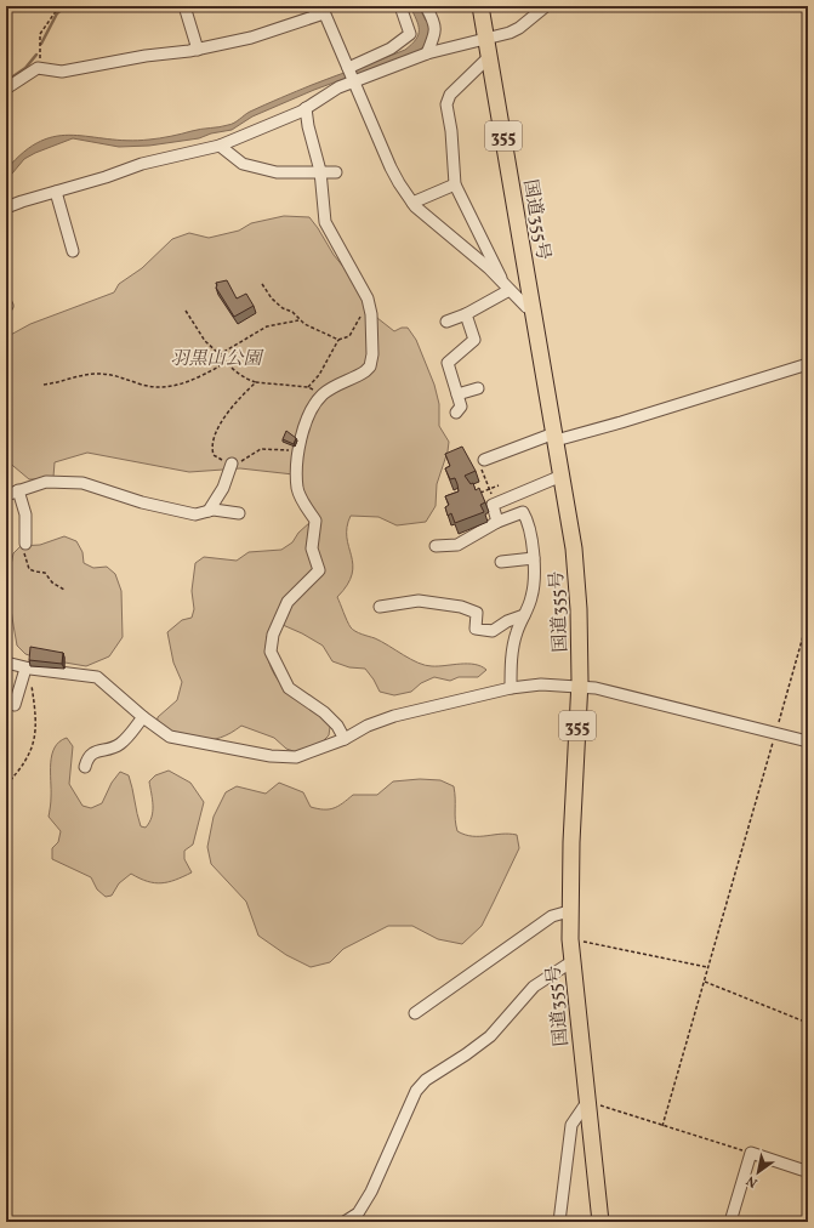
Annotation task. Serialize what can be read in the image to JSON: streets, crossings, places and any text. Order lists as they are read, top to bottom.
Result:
{
  "streets": {
    "highway": ["355", "国道355号"]
  },
  "parks": ["羽黒山公園"],
  "north": "bottom left"
}
